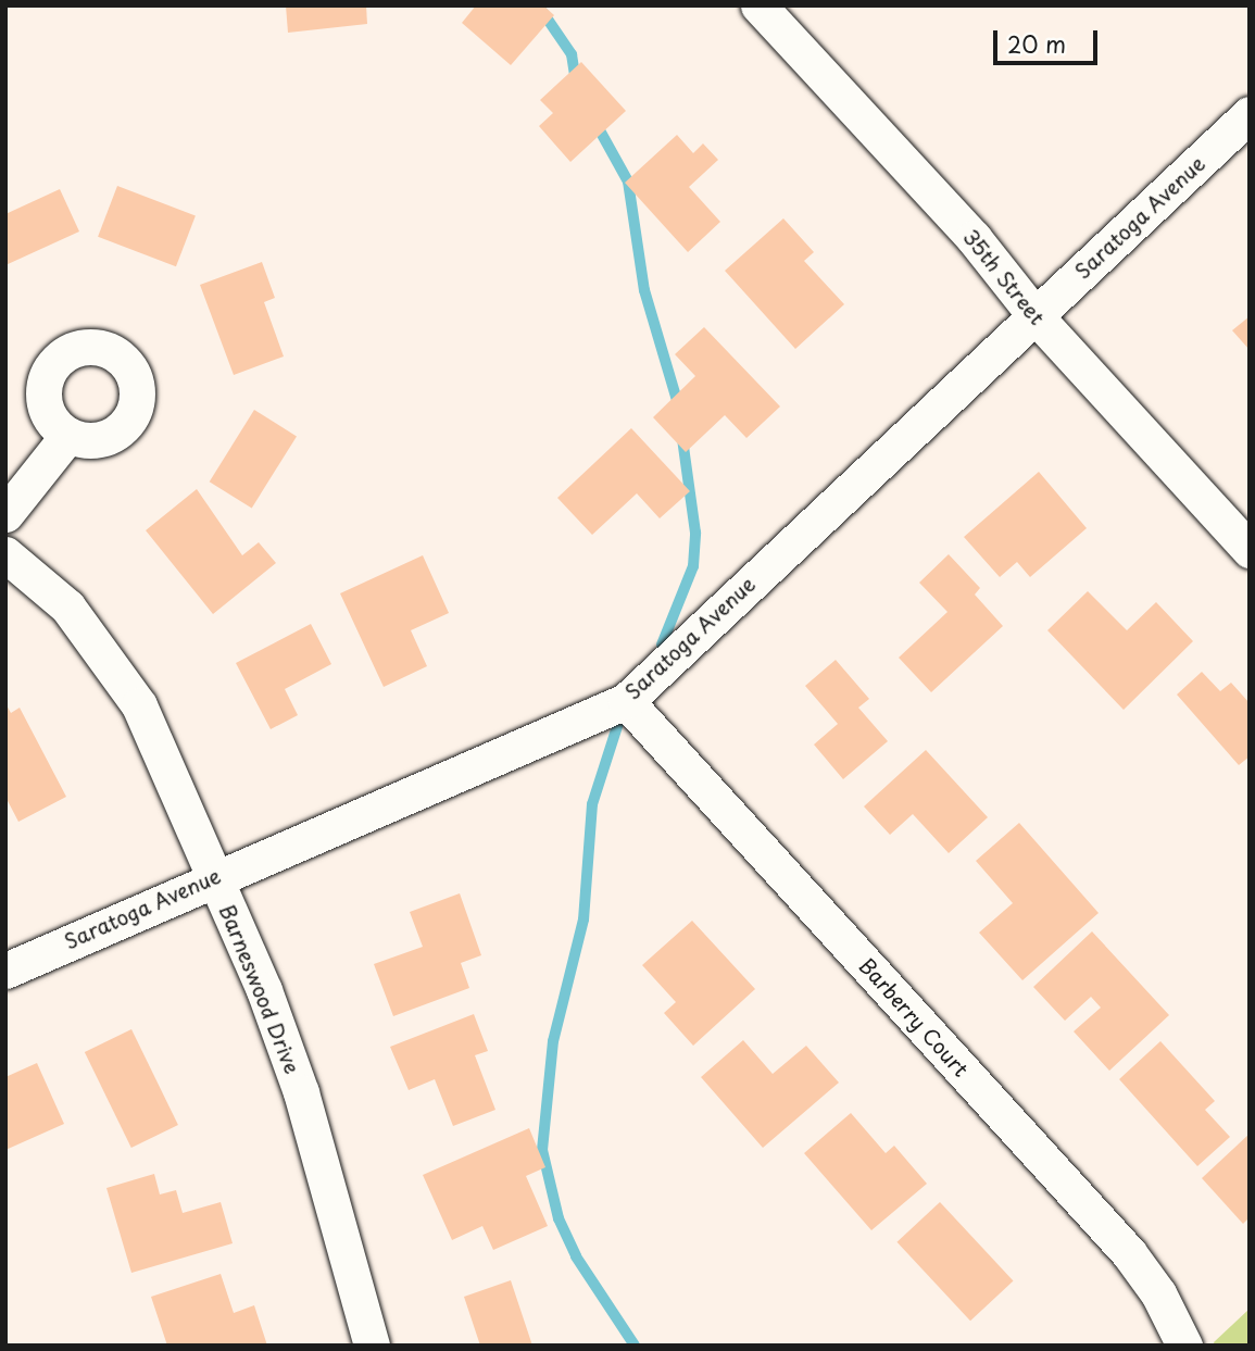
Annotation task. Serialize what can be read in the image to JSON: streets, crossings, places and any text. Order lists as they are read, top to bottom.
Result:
{
  "streets": {
    "street": [
      "Saratoga Avenue",
      "35th Street",
      "Barneswood Drive",
      "Barberry Court"
    ]
  },
  "crossings": [
    ["Saratoga Avenue", "35th Street"],
    ["Saratoga Avenue", "Barneswood Drive"],
    ["Saratoga Avenue", "Barberry Court"]
  ],
  "scale_bar": "20 m"
}
